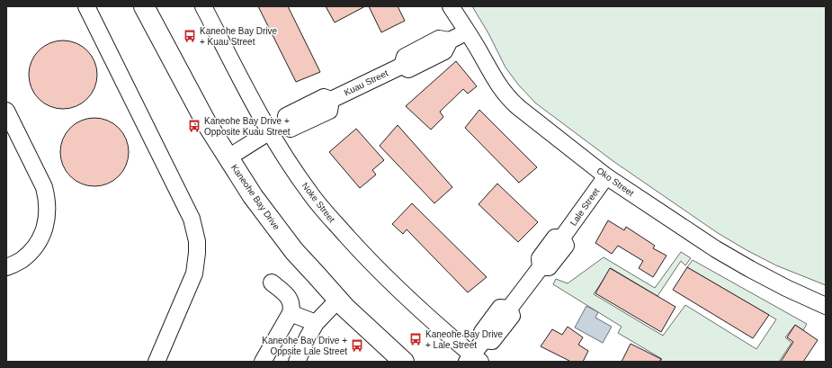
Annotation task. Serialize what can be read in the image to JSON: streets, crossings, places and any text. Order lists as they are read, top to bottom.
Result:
{
  "streets": {
    "main road": ["Kaneohe Bay Drive"],
    "lane": [
      "Kuau Street",
      "Oko Street",
      "Noke Street",
      "Lale Street"
    ]
  },
  "crossings": [
    ["Kuau Street", "Oko Street"],
    ["Kuau Street", "Kaneohe Bay Drive"],
    ["Kuau Street", "Noke Street"],
    ["Oko Street", "Lale Street"],
    ["Noke Street", "Lale Street"]
  ],
  "places": {
    "bus stop": [
      "Kaneohe Bay Drive + Kuau Street",
      "Kaneohe Bay Drive + Opposite Kuau Street",
      "Kaneohe Bay Drive + Lale Street",
      "Kaneohe Bay Drive + Oppsite Lale Street"
    ]
  }
}
